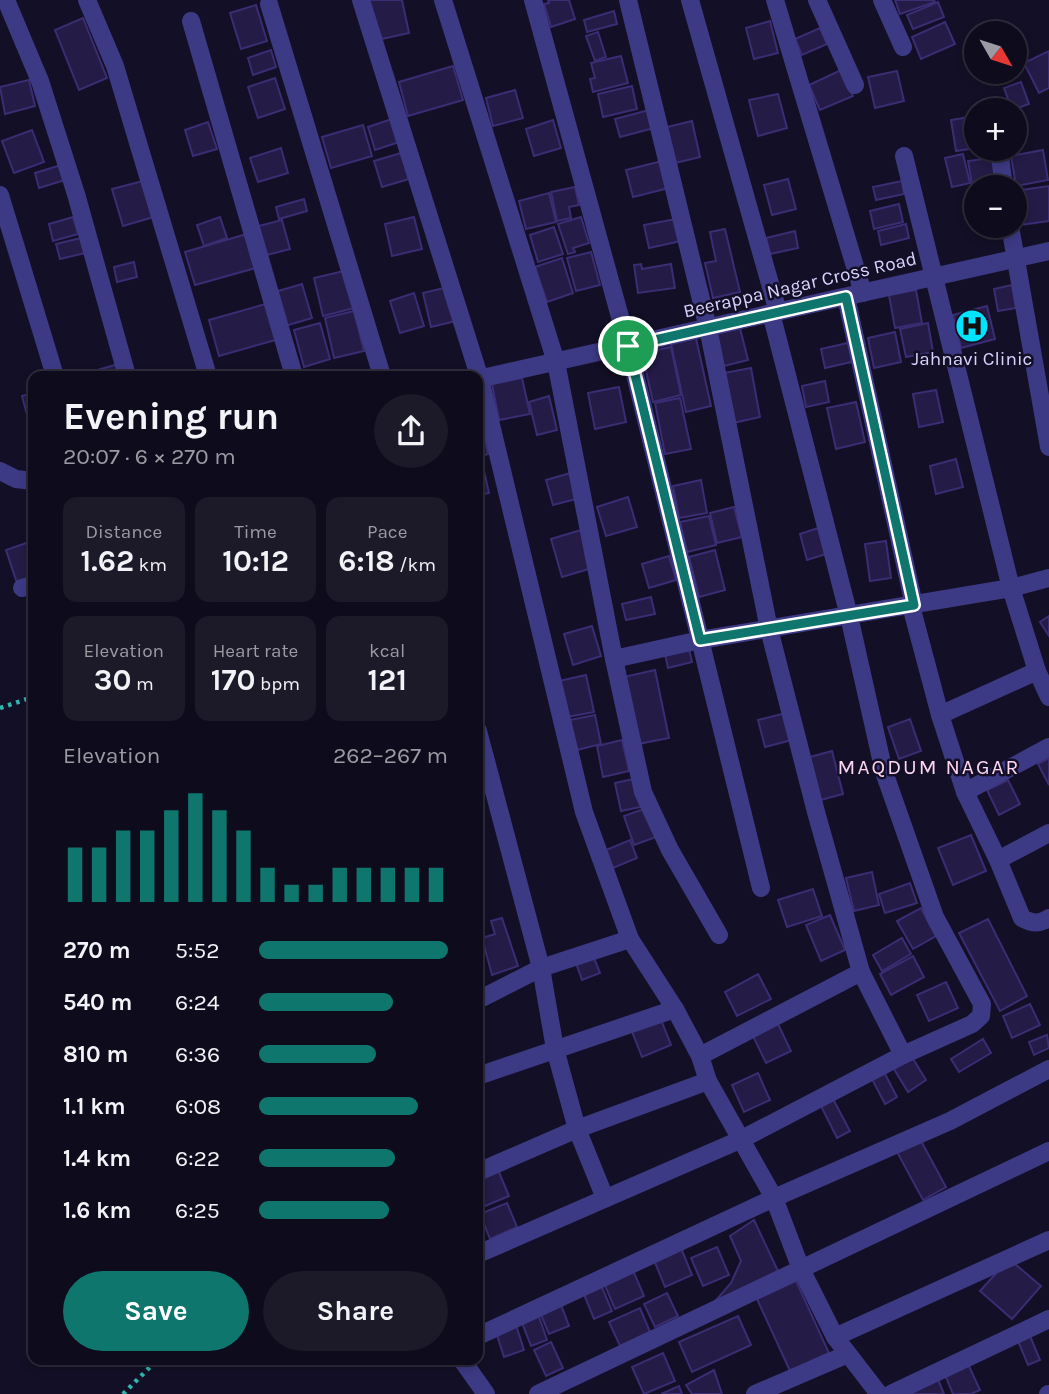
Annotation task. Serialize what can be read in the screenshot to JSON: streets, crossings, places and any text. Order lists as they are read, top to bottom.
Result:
{
  "streets": {
    "street": ["Beerappa Nagar Cross Road"]
  },
  "districts": ["MAQDUM NAGAR"],
  "places": {
    "hospital": ["Jahnavi Clinic"]
  },
  "north": "bottom right",
  "page": {
    "map_buttons": ["+", "−"],
    "heading": ["Evening run", "20:07 · 6 × 270 m"],
    "stats": [
      ["Distance", "1.62 km"],
      ["Time", "10:12"],
      ["Pace", "6:18 /km"],
      ["Elevation", "30 m"],
      ["Heart rate", "170 bpm"],
      ["kcal", "121"]
    ],
    "chart": ["Elevation", "262–267 m"],
    "list": [
      {
        "name": "270 m",
        "note": "5:52"
      },
      {
        "name": "540 m",
        "note": "6:24"
      },
      {
        "name": "810 m",
        "note": "6:36"
      },
      {
        "name": "1.1 km",
        "note": "6:08"
      },
      {
        "name": "1.4 km",
        "note": "6:22"
      },
      {
        "name": "1.6 km",
        "note": "6:25"
      }
    ],
    "buttons": ["Save", "Share"]
  }
}
